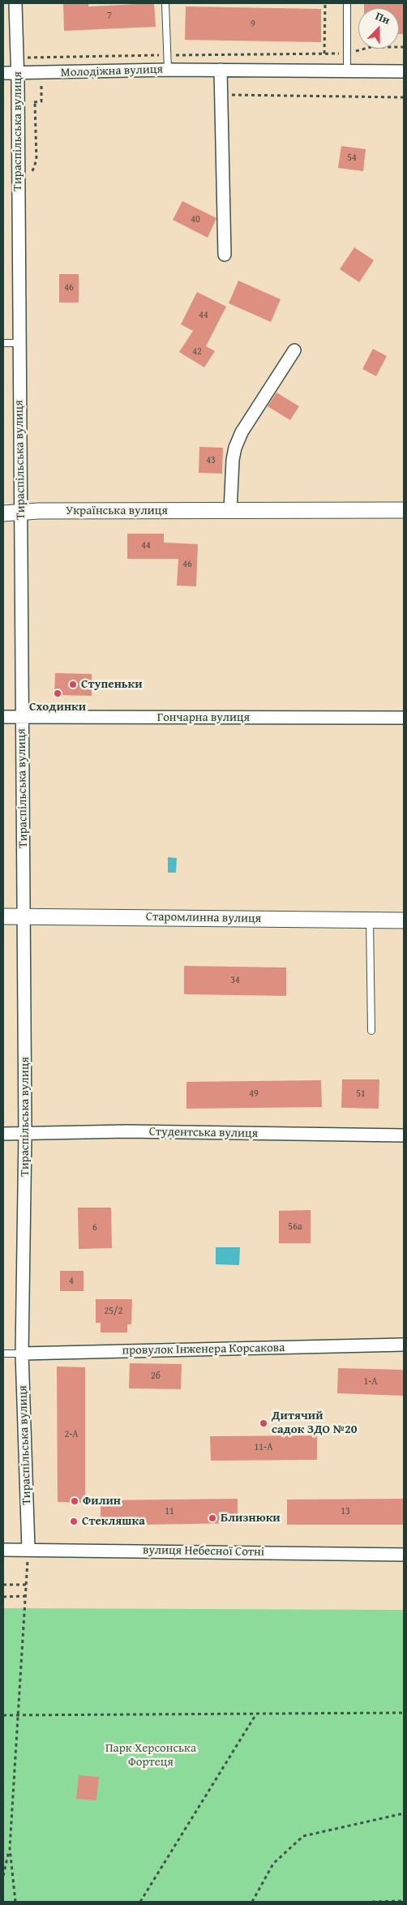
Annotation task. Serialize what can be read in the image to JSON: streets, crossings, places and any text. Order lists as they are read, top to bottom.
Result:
{
  "streets": {
    "street": [
      "Молодіжна вулиця",
      "Тираспільська вулиця",
      "Українська вулиця",
      "Гончарна вулиця",
      "Старомлинна вулиця",
      "Студентська вулиця",
      "провулок Інженера Корсакова",
      "вулиця Небесної Сотні"
    ]
  },
  "crossings": [
    ["Молодіжна вулиця", "Тираспільська вулиця"],
    ["Тираспільська вулиця", "Українська вулиця"],
    ["Тираспільська вулиця", "Гончарна вулиця"],
    ["Тираспільська вулиця", "Старомлинна вулиця"],
    ["Тираспільська вулиця", "Студентська вулиця"],
    ["Тираспільська вулиця", "провулок Інженера Корсакова"],
    ["Тираспільська вулиця", "вулиця Небесної Сотні"]
  ],
  "parks": ["Парк Херсонська Фортеця"],
  "places": [
    "Ступеньки",
    "Сходинки",
    "Дитячий садок ЗДО №20",
    "Филин",
    "Близнюки",
    "Стекляшка"
  ],
  "house_numbers": [
    "7",
    "9",
    "54",
    "40",
    "46",
    "44",
    "42",
    "43",
    "44",
    "46",
    "34",
    "49",
    "51",
    "56а",
    "6",
    "4",
    "25/2",
    "2б",
    "1-А",
    "2-А",
    "11-А",
    "11",
    "13"
  ],
  "north": "top"
}
